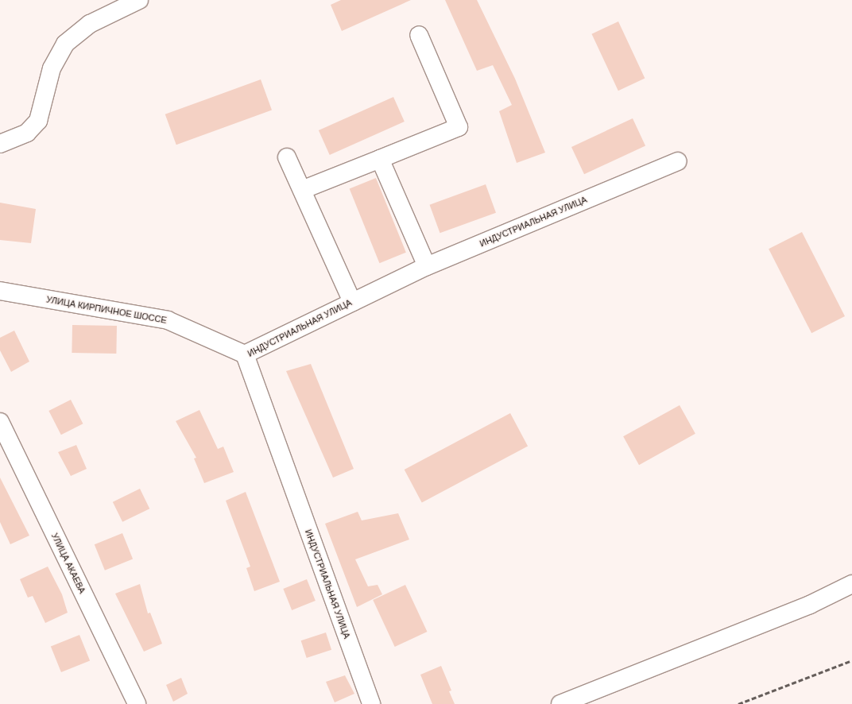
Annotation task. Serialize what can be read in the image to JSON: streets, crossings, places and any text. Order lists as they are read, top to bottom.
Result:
{
  "streets": {
    "street": ["ИНДУСТРИАЛЬНАЯ УЛИЦА", "УЛИЦА КИРПИЧНОЕ ШОССЕ", "УЛИЦА АКАЕВА"]
  },
  "crossings": [
    ["ИНДУСТРИАЛЬНАЯ УЛИЦА", "УЛИЦА КИРПИЧНОЕ ШОССЕ"]
  ]
}
